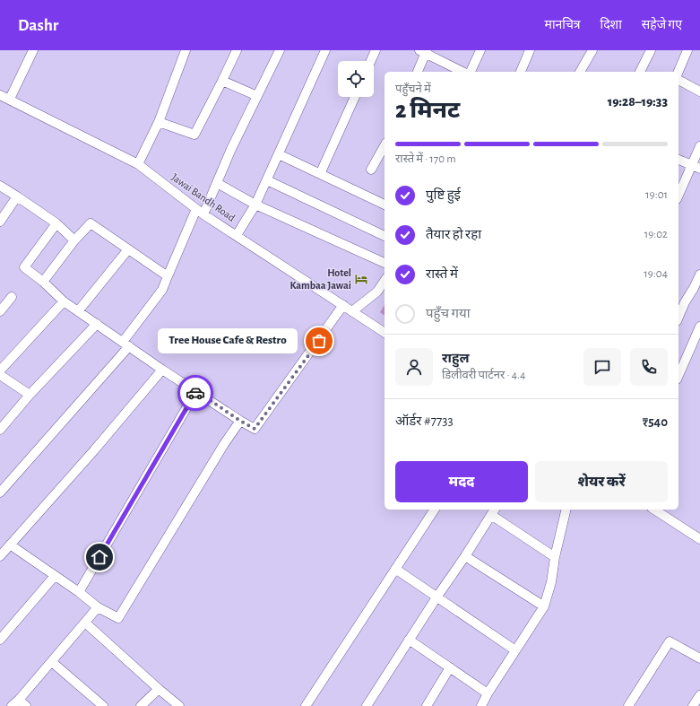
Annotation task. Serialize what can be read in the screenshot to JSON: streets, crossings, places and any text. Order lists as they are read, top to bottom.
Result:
{
  "streets": {
    "street": ["Jawai Bandh Road"]
  },
  "places": {
    "hotel": ["Hotel Kambaa Jawai"],
    "other": ["Tree House Cafe & Restro"]
  },
  "page": {
    "header": "Dashr",
    "nav": ["मानचित्र", "दिशा", "सहेजे गए"],
    "heading": ["2 मिनट", "पहुँचने में", "19:28–19:33"],
    "panel": [
      "राहुल",
      "डिलीवरी पार्टनर · 4.4",
      "ऑर्डर #7733",
      "₹540"
    ],
    "bar": "रास्ते में · 170 m",
    "list": [
      ["पुष्टि हुई", "19:01"],
      ["तैयार हो रहा", "19:02"],
      ["रास्ते में", "19:04"],
      "पहुँच गया"
    ],
    "bubble": "Tree House Cafe & Restro",
    "buttons": ["मदद", "शेयर करें"]
  }
}
